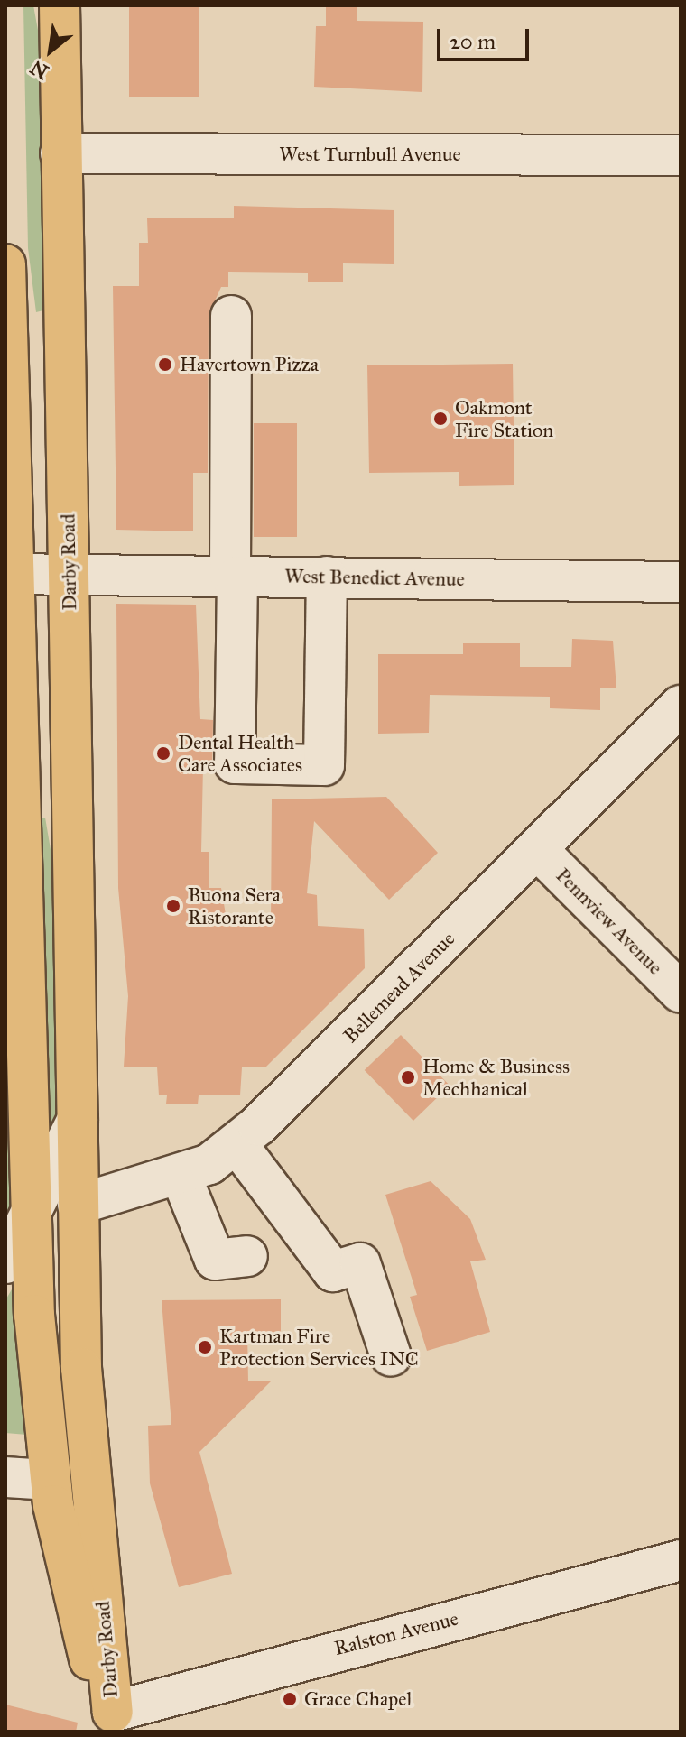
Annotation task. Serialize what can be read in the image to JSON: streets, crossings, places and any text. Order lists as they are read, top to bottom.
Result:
{
  "streets": {
    "main road": ["Darby Road"],
    "street": [
      "West Turnbull Avenue",
      "West Benedict Avenue",
      "Pennview Avenue",
      "Bellemead Avenue",
      "Ralston Avenue"
    ]
  },
  "crossings": [
    ["West Turnbull Avenue", "Darby Road"],
    ["Darby Road", "West Benedict Avenue"],
    ["Darby Road", "Bellemead Avenue"],
    ["Darby Road", "Ralston Avenue"],
    ["Pennview Avenue", "Bellemead Avenue"]
  ],
  "places": [
    "Havertown Pizza",
    "Oakmont Fire Station",
    "Dental Health Care Associates",
    "Buona Sera Ristorante",
    "Home & Business Mechhanical",
    "Kartman Fire Protection Services INC",
    "Grace Chapel"
  ],
  "scale_bar": "20 m",
  "north": "bottom left"
}
